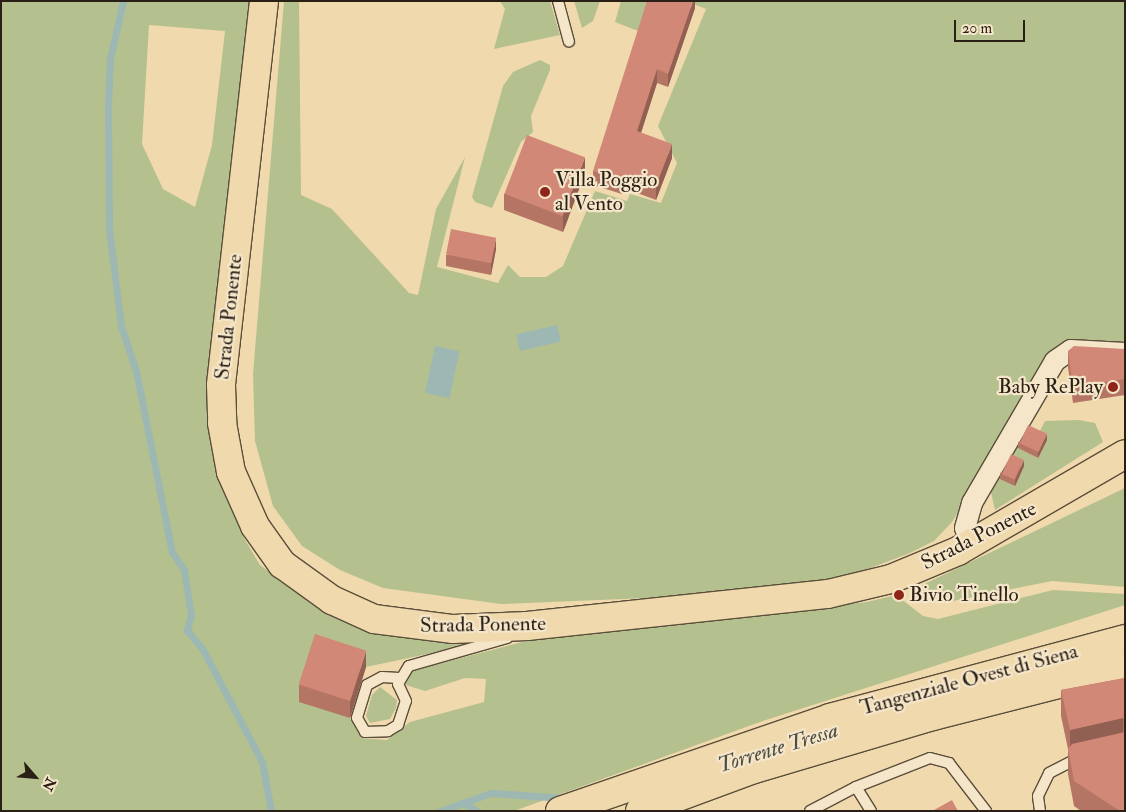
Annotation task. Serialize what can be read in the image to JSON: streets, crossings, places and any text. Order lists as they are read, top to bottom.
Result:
{
  "streets": {
    "main road": ["Strada Ponente", "Tangenziale Ovest di Siena"]
  },
  "water": ["Torrente Tressa"],
  "places": ["Villa Poggio al Vento", "Baby RePlay", "Bivio Tinello"],
  "scale_bar": "20 m",
  "north": "bottom right"
}
